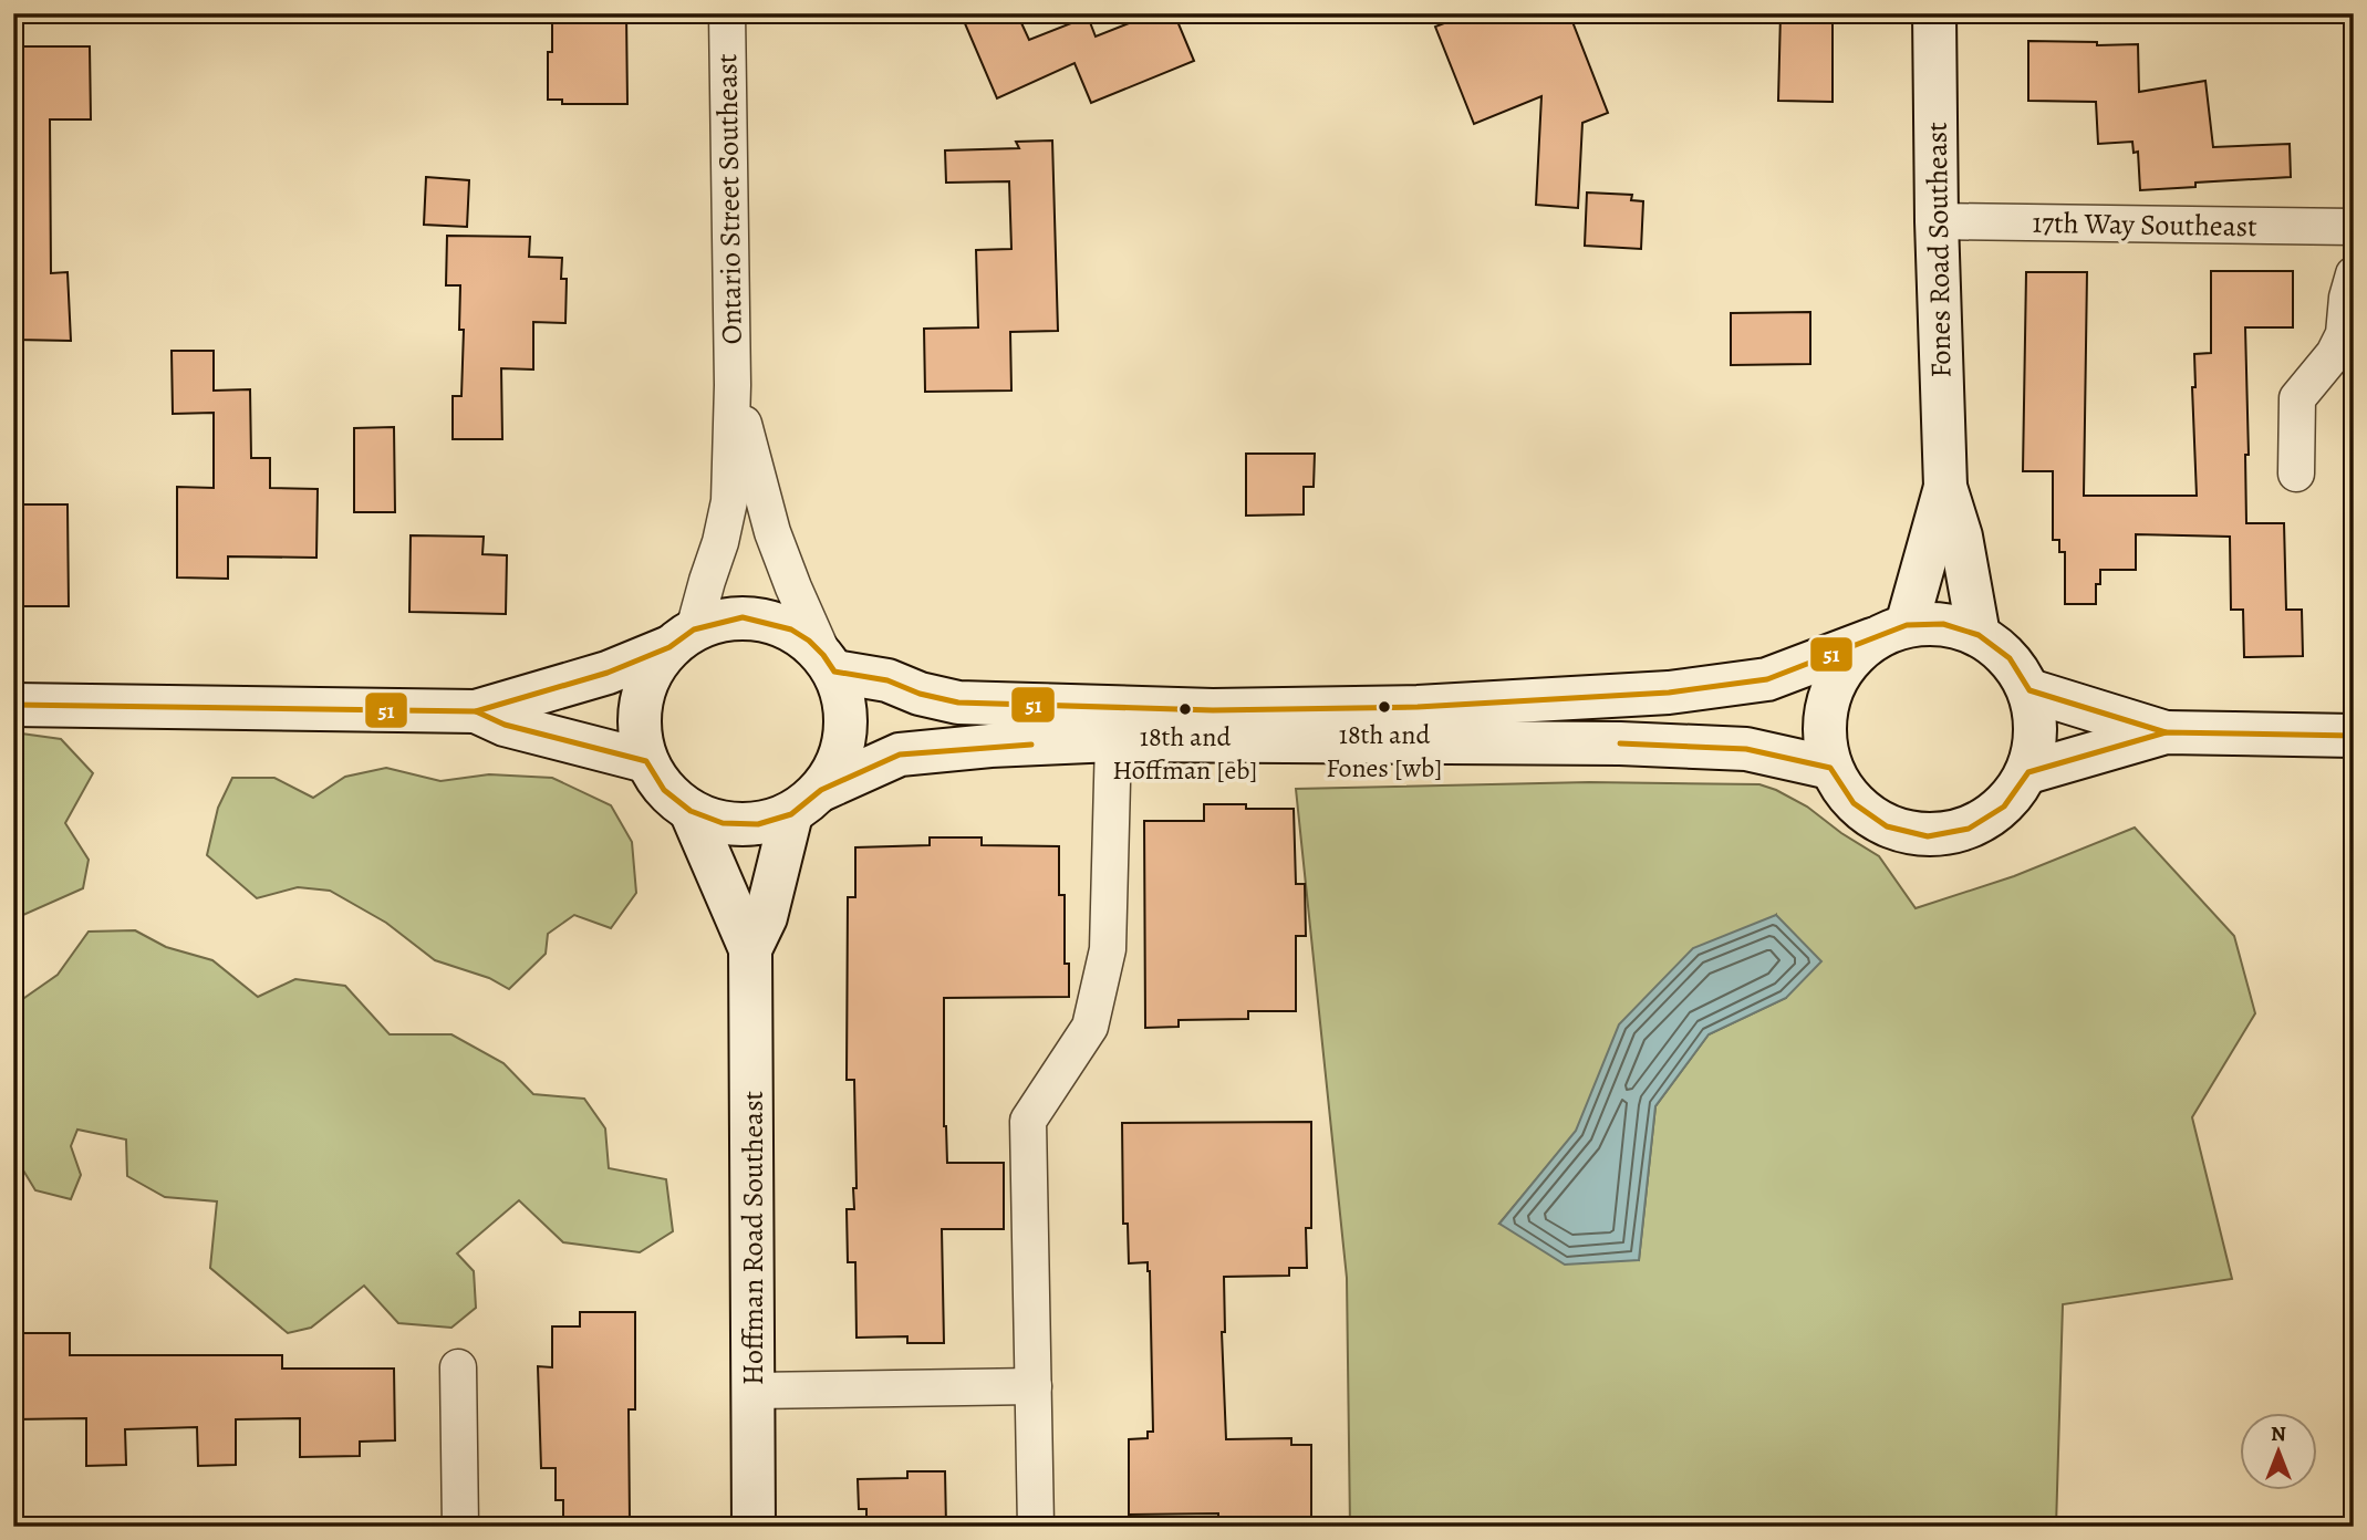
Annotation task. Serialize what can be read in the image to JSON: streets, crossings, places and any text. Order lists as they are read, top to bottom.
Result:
{
  "streets": {
    "street": [
      "Ontario Street Southeast",
      "17th Way Southeast",
      "Fones Road Southeast",
      "Hoffman Road Southeast"
    ]
  },
  "crossings": [
    ["Ontario Street Southeast", "Hoffman Road Southeast"],
    ["17th Way Southeast", "Fones Road Southeast"]
  ],
  "places": ["18th and Fones [wb]", "18th and Hoffman [eb]"],
  "lines": ["transit line 51"],
  "north": "top"
}
